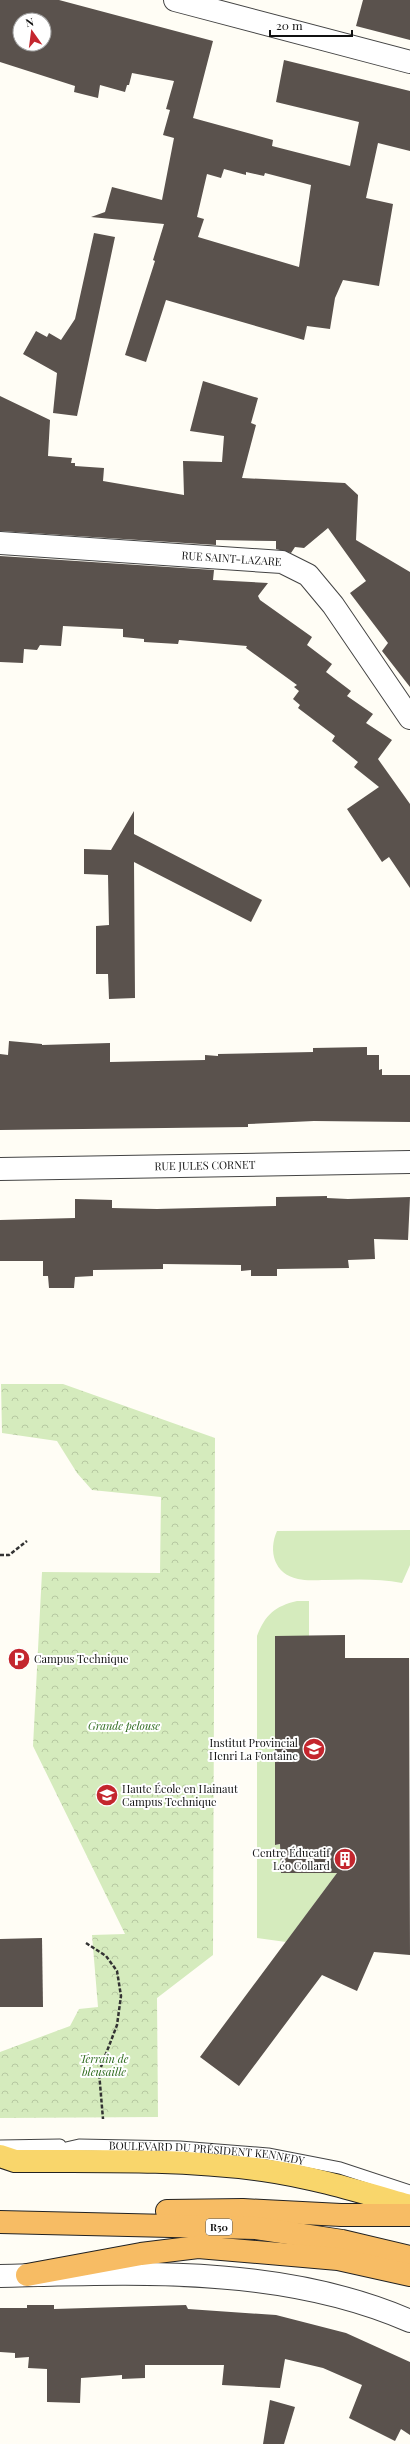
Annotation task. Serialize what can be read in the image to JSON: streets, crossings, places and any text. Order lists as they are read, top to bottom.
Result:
{
  "streets": {
    "highway": ["R50"],
    "street": ["RUE SAINT-LAZARE", "RUE JULES CORNET"],
    "lane": ["BOULEVARD DU PRÉSIDENT KENNEDY"]
  },
  "parks": ["Grande pelouse", "Terrain de bleusaille"],
  "places": {
    "parking": ["Campus Technique"],
    "school or university": ["Institut Provincial Henri La Fontaine", "Haute École en Hainaut Campus Technique"],
    "building": ["Centre Éducatif Léo Collard"]
  },
  "scale_bar": "20 m",
  "north": "top"
}
